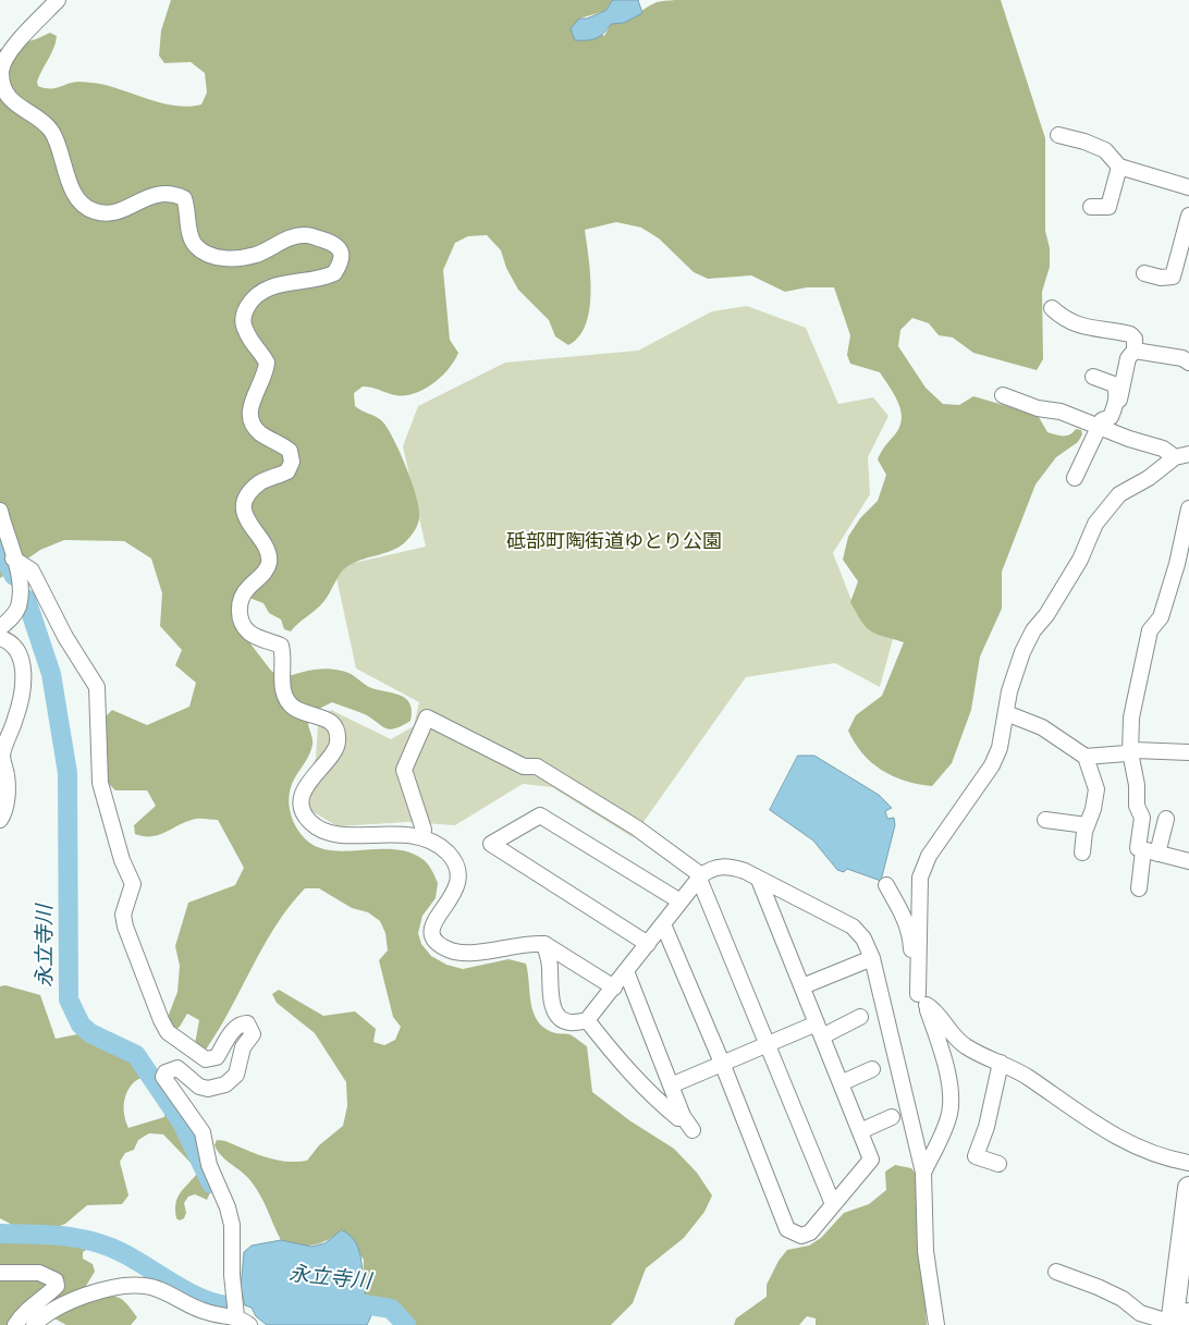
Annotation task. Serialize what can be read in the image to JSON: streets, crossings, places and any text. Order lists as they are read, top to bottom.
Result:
{
  "water": ["永立寺川"],
  "parks": ["砥部町陶街道ゆとり公園"]
}
